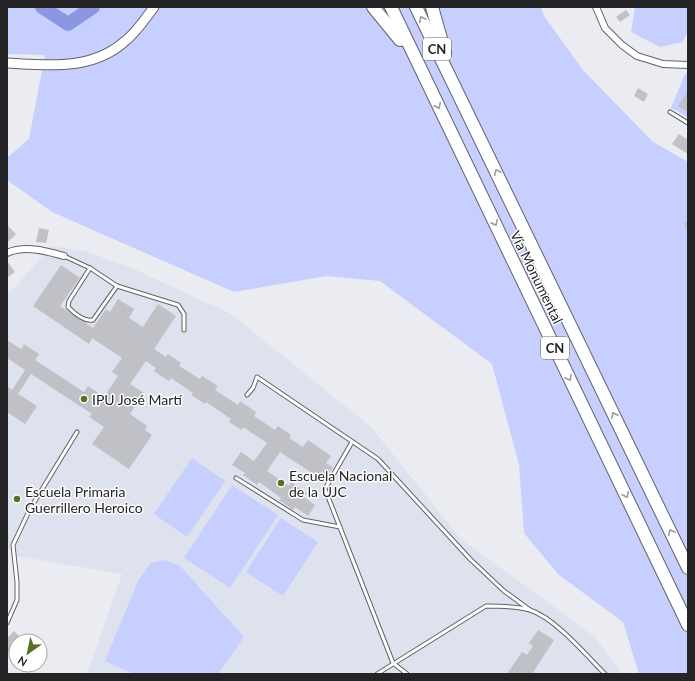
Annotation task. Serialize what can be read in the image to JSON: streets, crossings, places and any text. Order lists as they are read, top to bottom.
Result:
{
  "streets": {
    "highway": ["CN", "Vía Monumental"]
  },
  "places": ["IPU José Martí", "Escuela Nacional de la UJC", "Escuela Primaria Guerrillero Heroico"],
  "north": "bottom left"
}
